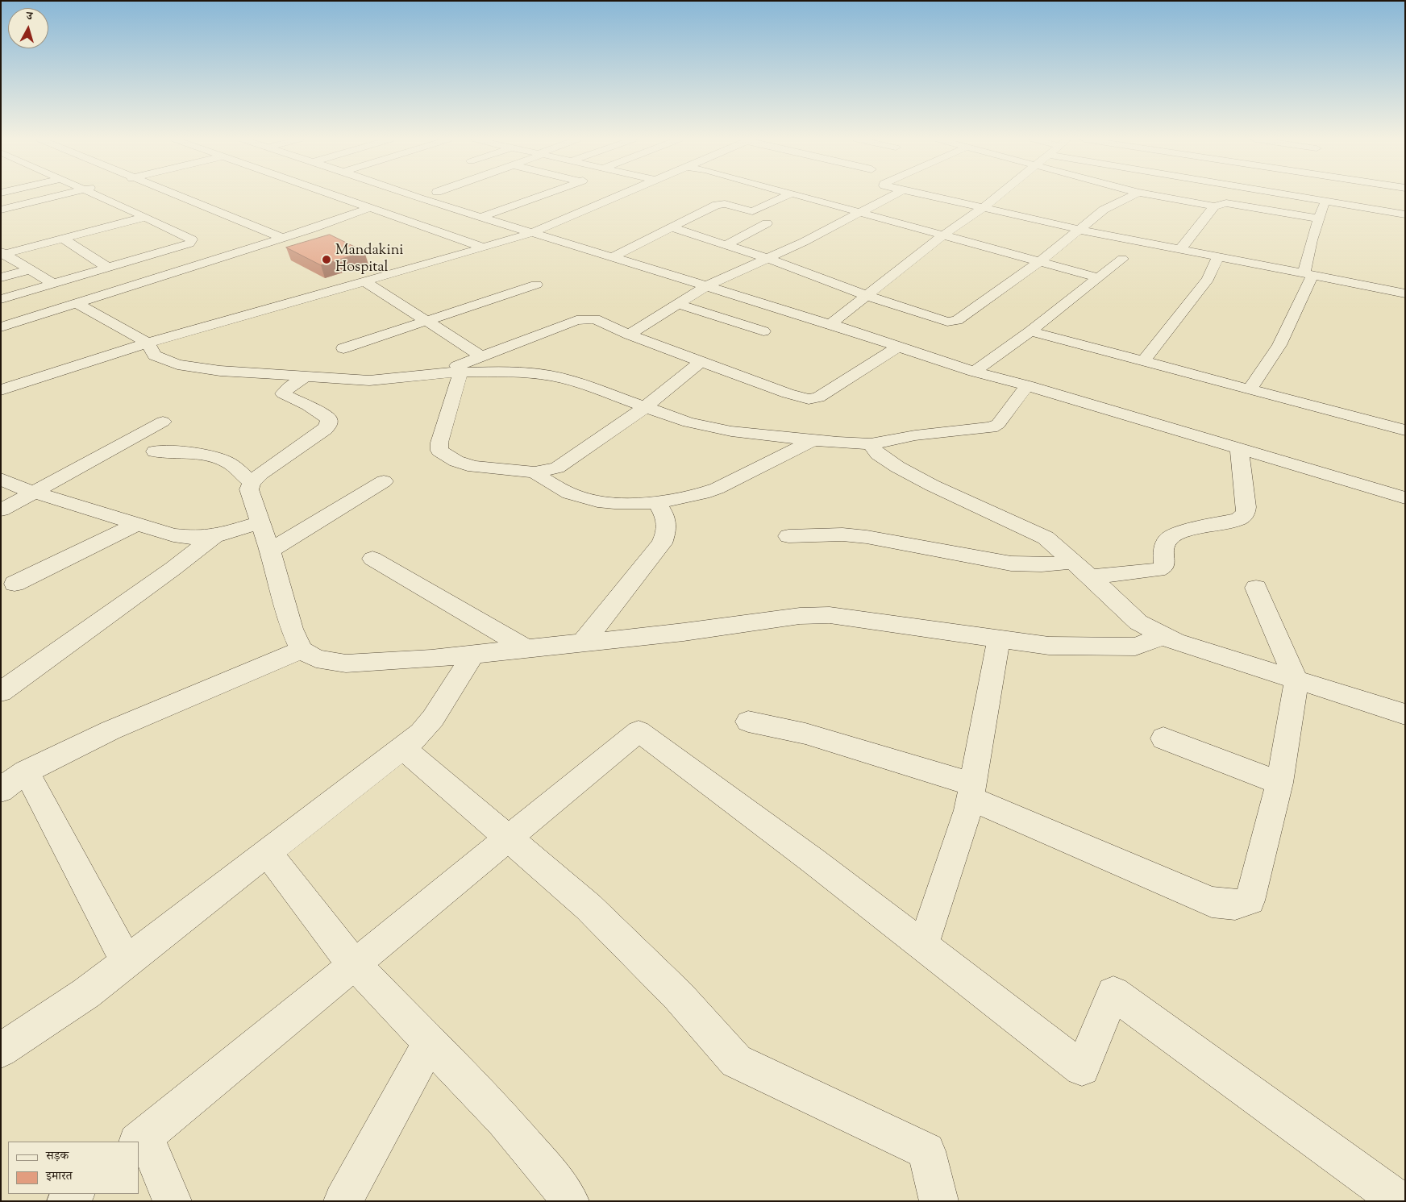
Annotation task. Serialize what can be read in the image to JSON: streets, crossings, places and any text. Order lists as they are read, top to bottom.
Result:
{
  "places": ["Mandakini Hospital"],
  "legend": ["सड़क", "इमारत"],
  "north": "top"
}
